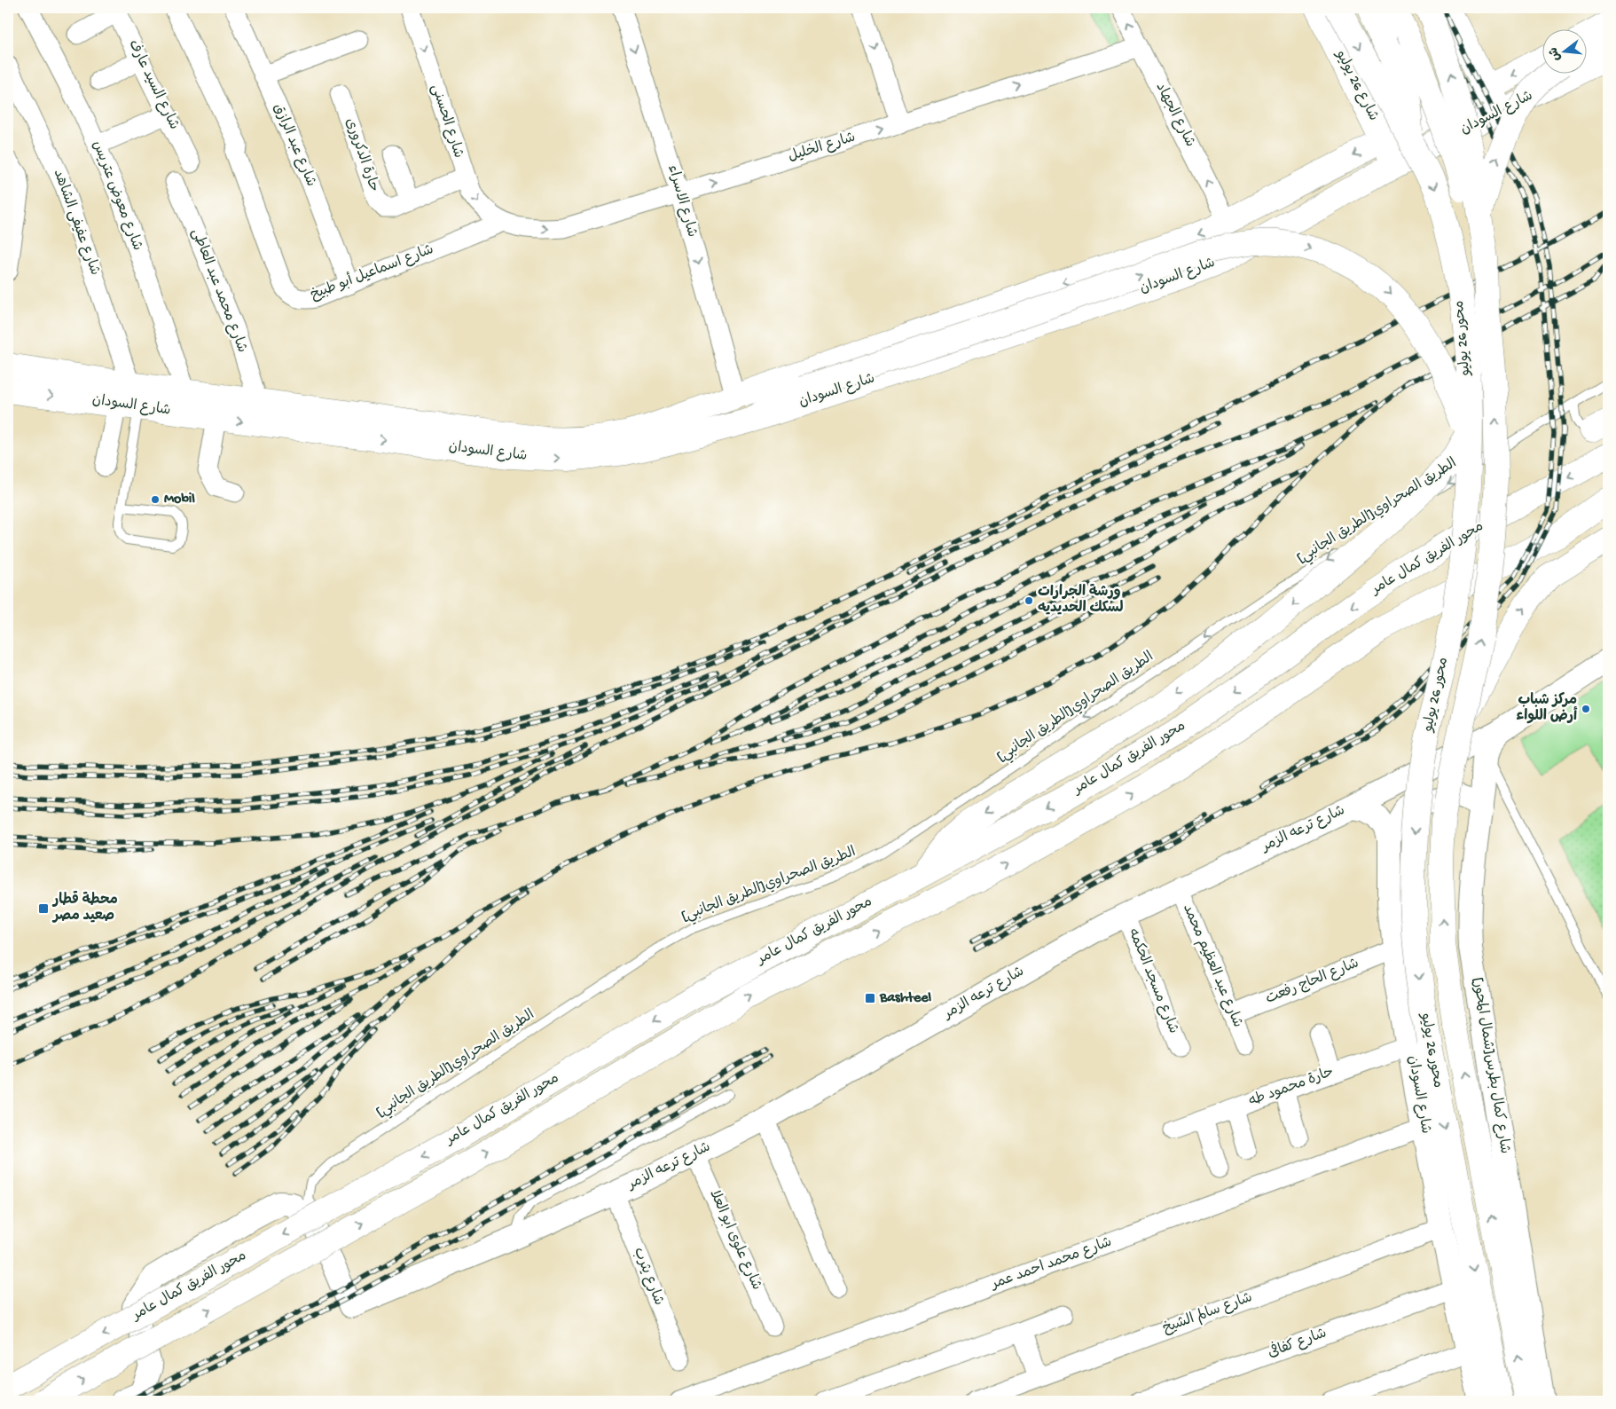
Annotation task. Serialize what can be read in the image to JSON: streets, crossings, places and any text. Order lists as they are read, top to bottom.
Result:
{
  "streets": {
    "main road": [
      "شارع 26 يوليو",
      "شارع السودان",
      "محور 26 يوليو",
      "محور الفريق كمال عامر"
    ],
    "street": [
      "شارع السيد عارف",
      "شارع الجهاد",
      "شارع الحسنى",
      "شارع عبد الرازق",
      "شارع الخليل",
      "حارة الدكرورى",
      "شارع معوض عتريس",
      "شارع الاسراء",
      "شارع عفيفى الشاهد",
      "شارع اسماعيل أبو طبيخ",
      "شارع محمد عبد العاطى",
      "شارع ترعه الزمر",
      "شارع عبد العظيم محمد",
      "شارع مسجد الحكمه",
      "شارع الحاج رفعت",
      "شارع كمال بطرس[شمال المحور]",
      "حارة محمود طه",
      "شارع علوى ابو العلا",
      "شارع محمد احمد عمر",
      "شارع يثرب",
      "شارع سالم الشيخ",
      "شارع كفافى"
    ],
    "lane": ["الطريق الصحراوي[الطريق الجانبي]"]
  },
  "crossings": [
    ["شارع 26 يوليو", "شارع السودان"],
    ["شارع السودان", "شارع الجهاد"],
    ["شارع السودان", "شارع معوض عتريس"],
    ["شارع السودان", "شارع الاسراء"],
    ["شارع السودان", "شارع عفيفى الشاهد"],
    ["شارع السودان", "شارع محمد عبد العاطى"],
    ["شارع السودان", "محور 26 يوليو"],
    ["شارع السودان", "شارع ترعه الزمر"],
    ["شارع السودان", "شارع الحاج رفعت"],
    ["شارع السودان", "حارة محمود طه"],
    ["شارع السودان", "شارع محمد احمد عمر"],
    ["شارع السودان", "شارع سالم الشيخ"],
    ["شارع السودان", "شارع كفافى"],
    ["شارع الجهاد", "شارع الخليل"],
    ["شارع الحسنى", "شارع الخليل"],
    ["شارع الحسنى", "حارة الدكرورى"],
    ["شارع الحسنى", "شارع اسماعيل أبو طبيخ"],
    ["شارع عبد الرازق", "شارع اسماعيل أبو طبيخ"],
    ["شارع الخليل", "شارع الاسراء"],
    ["شارع الخليل", "شارع اسماعيل أبو طبيخ"],
    ["محور 26 يوليو", "حارة محمود طه"],
    ["الطريق الصحراوي[الطريق الجانبي]", "شارع ترعه الزمر"],
    ["شارع ترعه الزمر", "شارع عبد العظيم محمد"],
    ["شارع ترعه الزمر", "شارع مسجد الحكمه"],
    ["شارع ترعه الزمر", "شارع كمال بطرس[شمال المحور]"],
    ["شارع ترعه الزمر", "شارع علوى ابو العلا"],
    ["شارع ترعه الزمر", "شارع يثرب"],
    ["شارع عبد العظيم محمد", "شارع الحاج رفعت"]
  ],
  "one_way": [
    "شارع الجهاد",
    "شارع الحسنى",
    "شارع الخليل",
    "شارع الاسراء",
    "الطريق الصحراوي[الطريق الجانبي]"
  ],
  "places": {
    "other": ["Mobil", "ورشة الجرارات لسكك الحديديه", "مركز شباب أرض اللواء"],
    "transit": ["محطة قطار صعيد مصر", "Bashteel"]
  },
  "north": "left"
}
